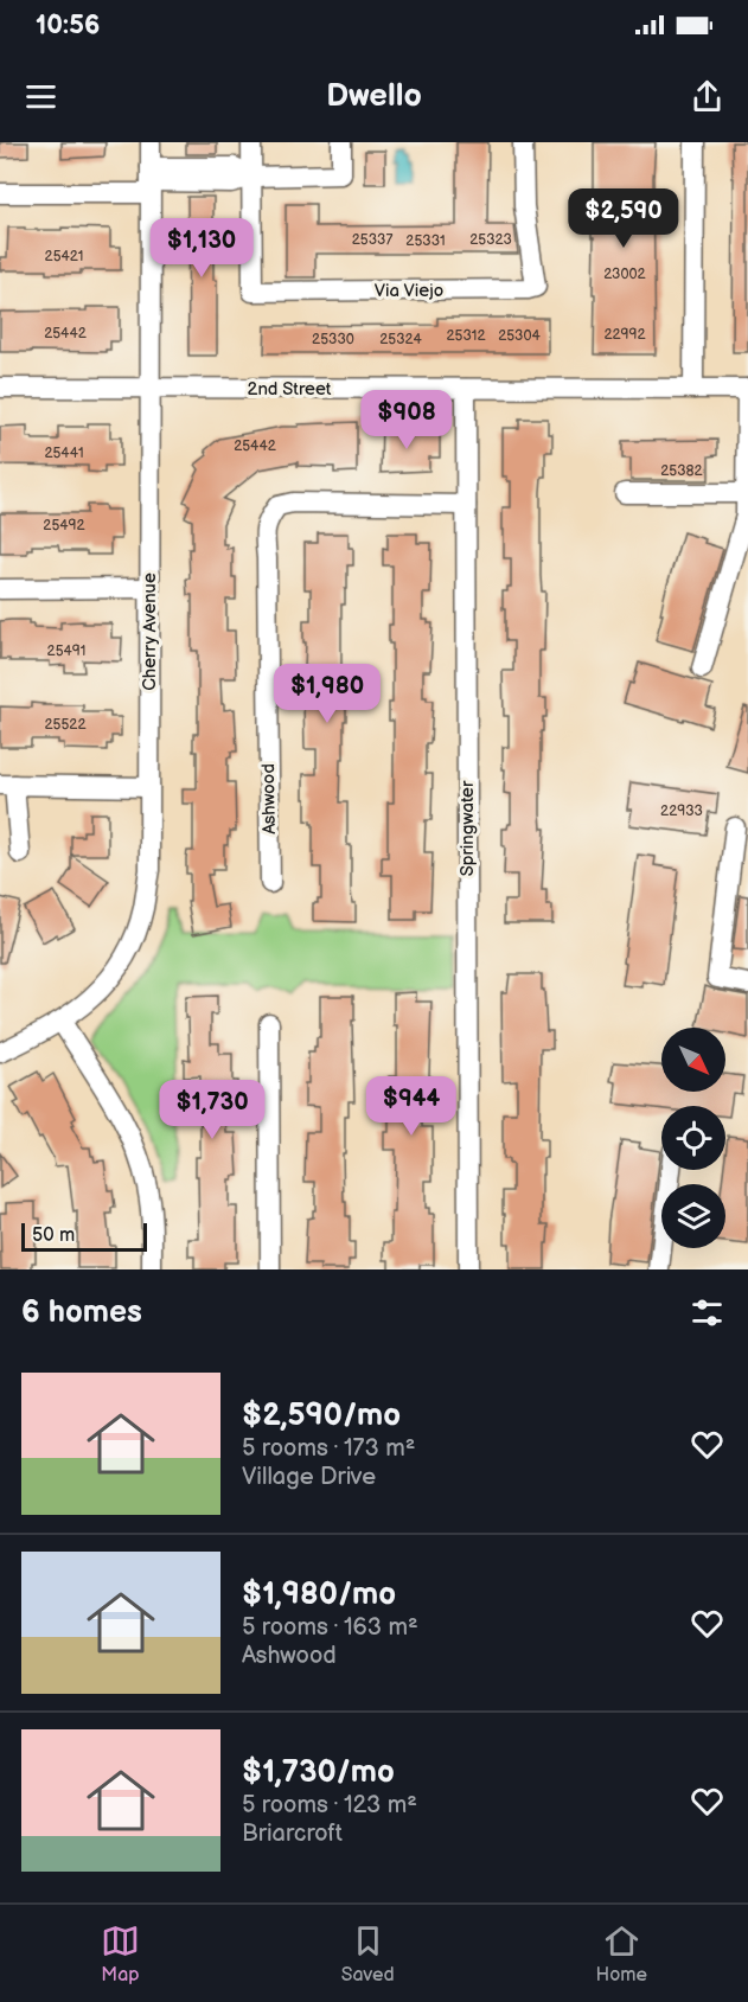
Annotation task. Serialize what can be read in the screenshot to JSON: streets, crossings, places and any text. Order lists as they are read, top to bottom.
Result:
{
  "streets": {
    "street": [
      "Via Viejo",
      "2nd Street",
      "Cherry Avenue",
      "Ashwood",
      "Springwater"
    ]
  },
  "crossings": [
    ["2nd Street", "Cherry Avenue"],
    ["2nd Street", "Springwater"],
    ["Ashwood", "Springwater"]
  ],
  "house_numbers": [
    "25337",
    "25323",
    "25331",
    "25421",
    "23002",
    "25442",
    "22992",
    "25312",
    "25304",
    "25330",
    "25324",
    "25442",
    "25441",
    "25382",
    "25492",
    "25491",
    "25522",
    "22933"
  ],
  "scale_bar": "50 m",
  "north": "bottom right",
  "page": {
    "status": "10:56",
    "header": "Dwello",
    "price": [
      "$2,590",
      "$1,130",
      "$908",
      "$1,980",
      "$944",
      "$1,730"
    ],
    "scale": "50 m",
    "heading": "6 homes",
    "list": [
      {
        "name": "$2,590/mo",
        "note": "5 rooms · 173 m² · Village Drive"
      },
      {
        "name": "$1,980/mo",
        "note": "5 rooms · 163 m² · Ashwood"
      },
      {
        "name": "$1,730/mo",
        "note": "5 rooms · 123 m² · Briarcroft"
      }
    ],
    "tabs": ["Map", "Saved", "Home"]
  }
}
